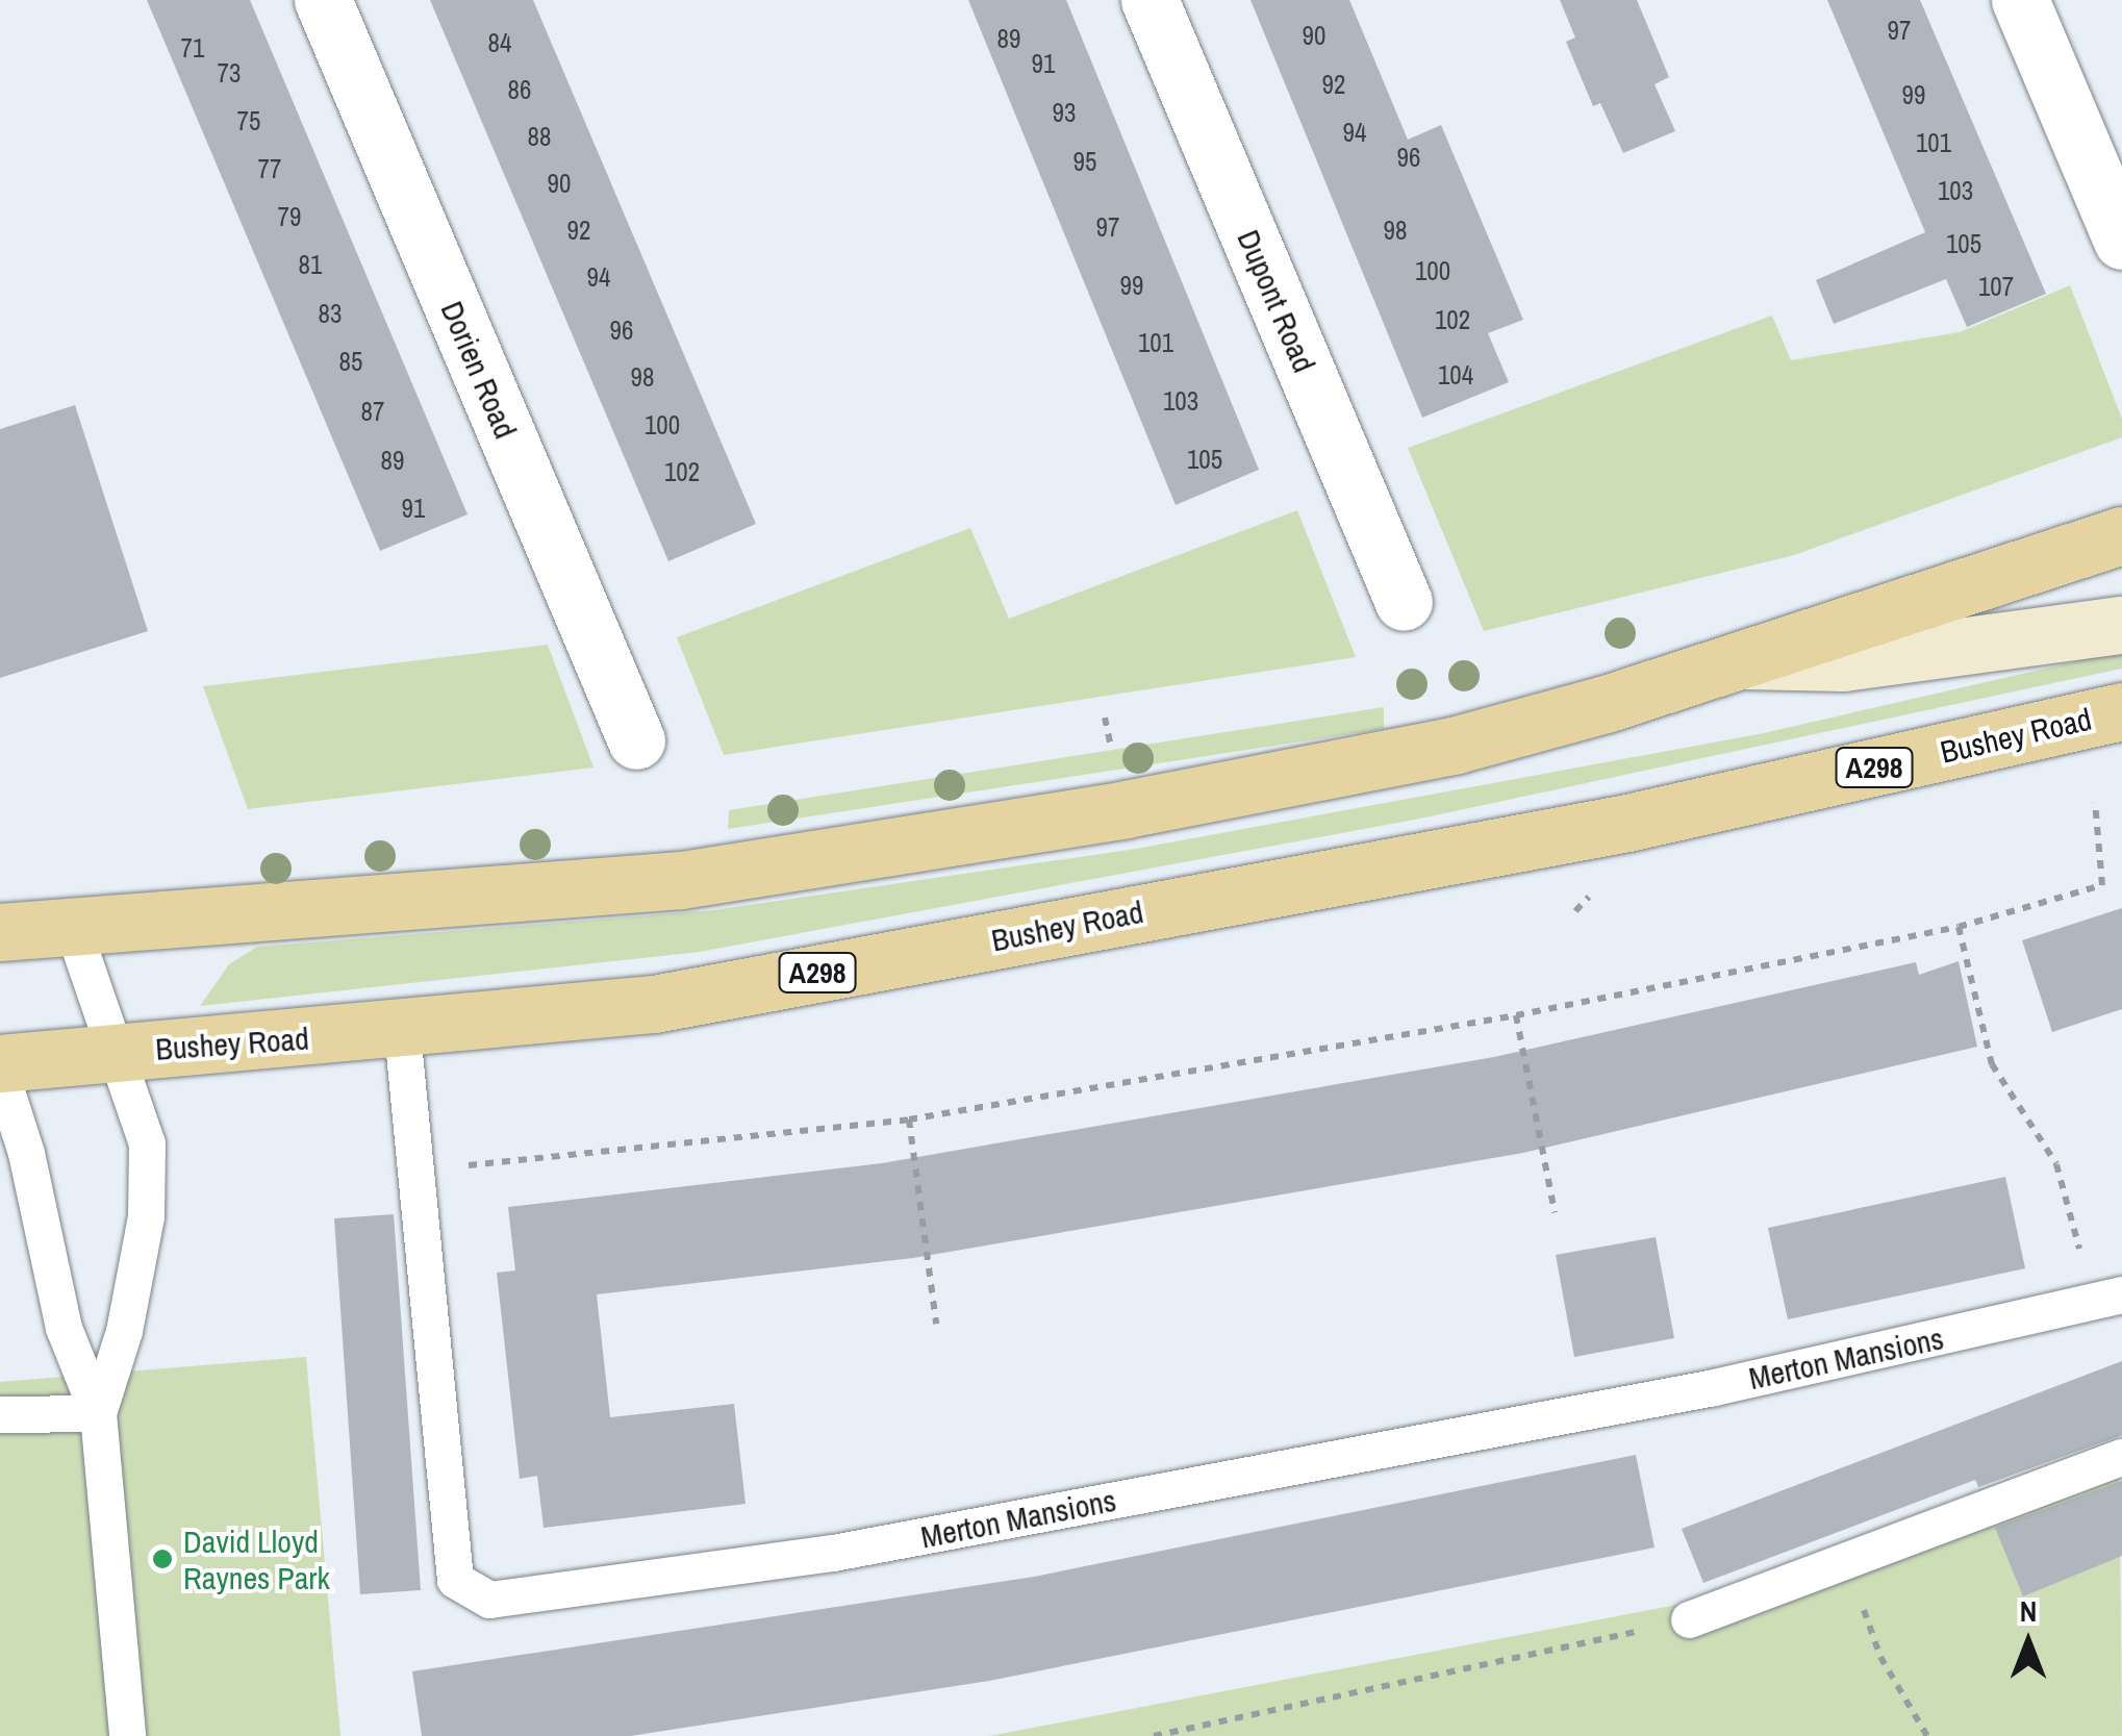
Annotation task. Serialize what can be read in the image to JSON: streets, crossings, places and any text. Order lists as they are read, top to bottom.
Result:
{
  "streets": {
    "main road": ["Bushey Road", "A298"],
    "street": ["Dupont Road", "Dorien Road"],
    "lane": ["Merton Mansions"]
  },
  "crossings": [
    ["Bushey Road", "Merton Mansions"]
  ],
  "places": ["David Lloyd Raynes Park"],
  "house_numbers": [
    "97",
    "90",
    "89",
    "84",
    "71",
    "91",
    "73",
    "92",
    "86",
    "99",
    "93",
    "75",
    "94",
    "88",
    "101",
    "96",
    "95",
    "77",
    "90",
    "103",
    "79",
    "97",
    "92",
    "98",
    "105",
    "81",
    "100",
    "94",
    "99",
    "107",
    "83",
    "102",
    "96",
    "101",
    "85",
    "104",
    "98",
    "103",
    "87",
    "100",
    "105",
    "89",
    "102",
    "91"
  ],
  "north": "top"
}
